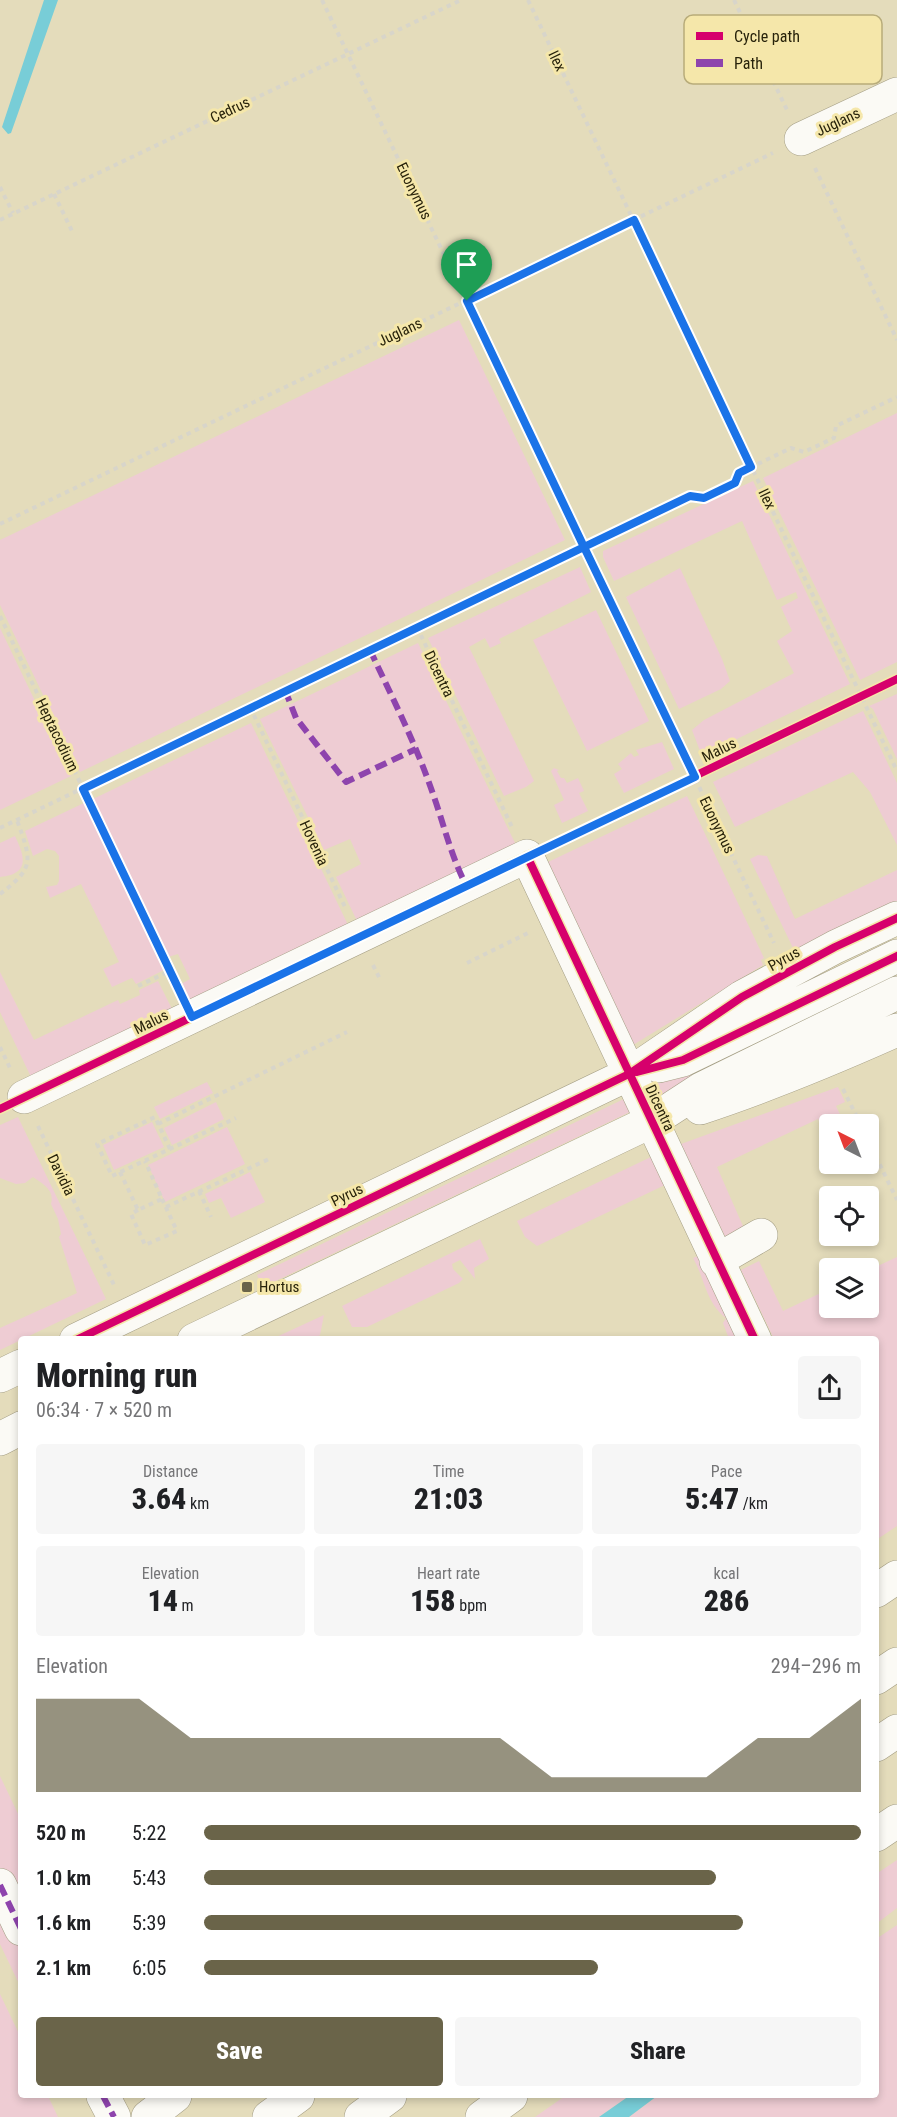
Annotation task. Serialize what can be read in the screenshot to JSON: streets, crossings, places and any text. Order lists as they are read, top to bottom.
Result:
{
  "streets": {
    "main road": [
      "Juglans",
      "Dicentra",
      "Malus",
      "Pyrus"
    ],
    "path": [
      "Ilex",
      "Cedrus",
      "Euonymus",
      "Heptacodium",
      "Hovenia",
      "Davidia"
    ]
  },
  "crossings": [
    ["Ilex", "Juglans"],
    ["Cedrus", "Euonymus"],
    ["Juglans", "Euonymus"],
    ["Euonymus", "Malus"],
    ["Dicentra", "Malus"],
    ["Dicentra", "Pyrus"],
    ["Heptacodium", "Malus"],
    ["Malus", "Hovenia"],
    ["Malus", "Davidia"]
  ],
  "places": {
    "transit": ["Hortus"]
  },
  "legend": ["Cycle path", "Path"],
  "north": "top left",
  "page": {
    "heading": ["Morning run", "06:34 · 7 × 520 m"],
    "stats": [
      ["Distance", "3.64 km"],
      ["Time", "21:03"],
      ["Pace", "5:47 /km"],
      ["Elevation", "14 m"],
      ["Heart rate", "158 bpm"],
      ["kcal", "286"]
    ],
    "chart": ["Elevation", "294–296 m"],
    "list": [
      {
        "name": "520 m",
        "note": "5:22"
      },
      {
        "name": "1.0 km",
        "note": "5:43"
      },
      {
        "name": "1.6 km",
        "note": "5:39"
      },
      {
        "name": "2.1 km",
        "note": "6:05"
      }
    ],
    "buttons": ["Save", "Share"]
  }
}
